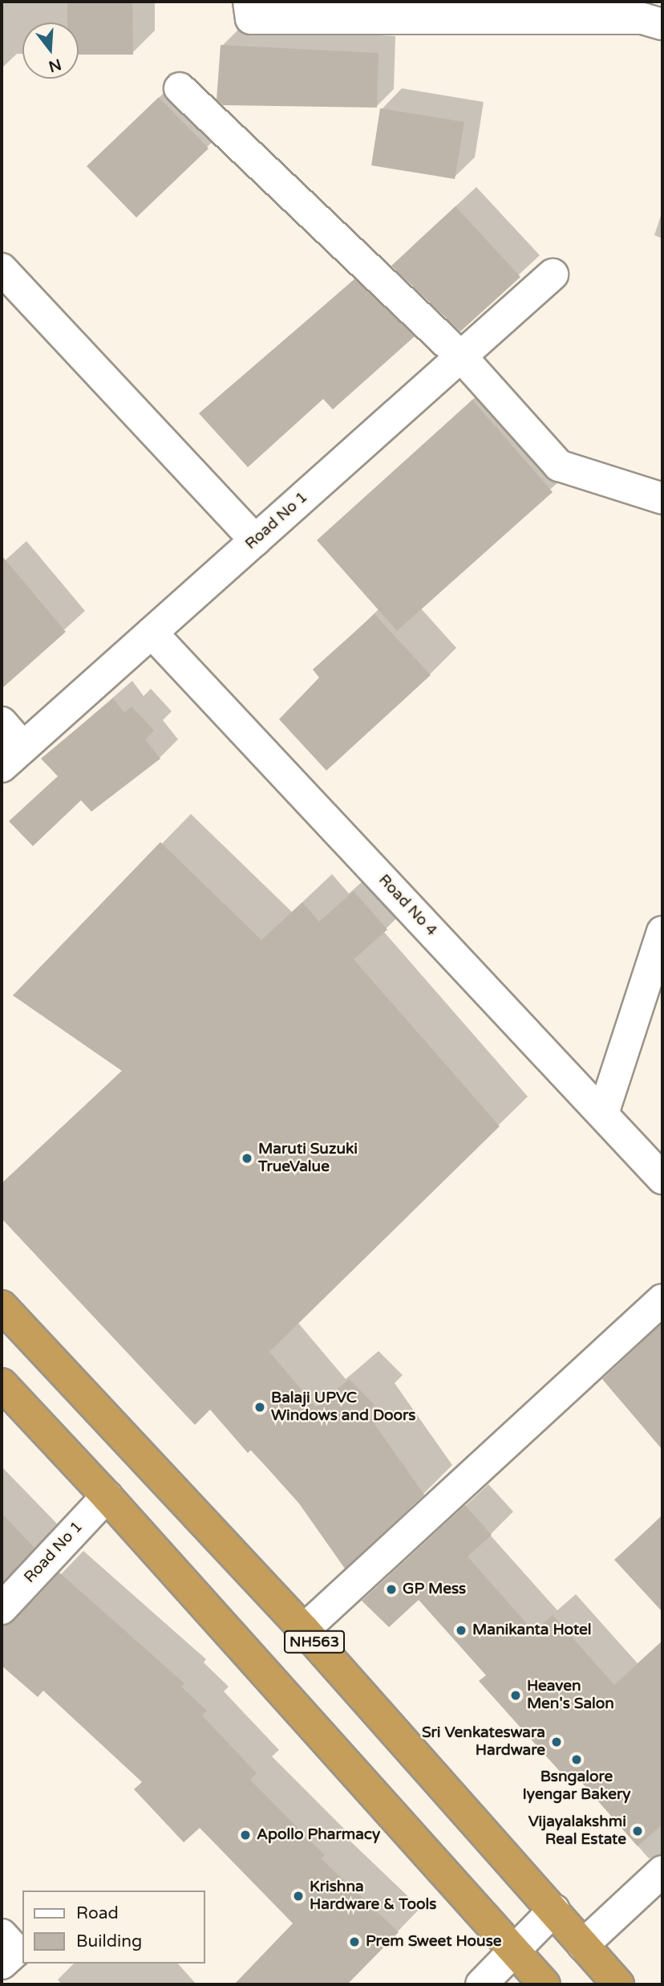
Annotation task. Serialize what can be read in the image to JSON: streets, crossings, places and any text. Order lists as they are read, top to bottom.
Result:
{
  "streets": {
    "highway": ["NH563"],
    "street": ["Road No 1", "Road No 4"]
  },
  "crossings": [
    ["Road No 1", "Road No 4"]
  ],
  "places": [
    "Maruti Suzuki TrueValue",
    "Balaji UPVC Windows and Doors",
    "GP Mess",
    "Manikanta Hotel",
    "Heaven Men's Salon",
    "Sri Venkateswara Hardware",
    "Bsngalore Iyengar Bakery",
    "Vijayalakshmi Real Estate",
    "Apollo Pharmacy",
    "Krishna Hardware & Tools",
    "Prem Sweet House"
  ],
  "legend": ["Road", "Building"],
  "north": "bottom"
}
